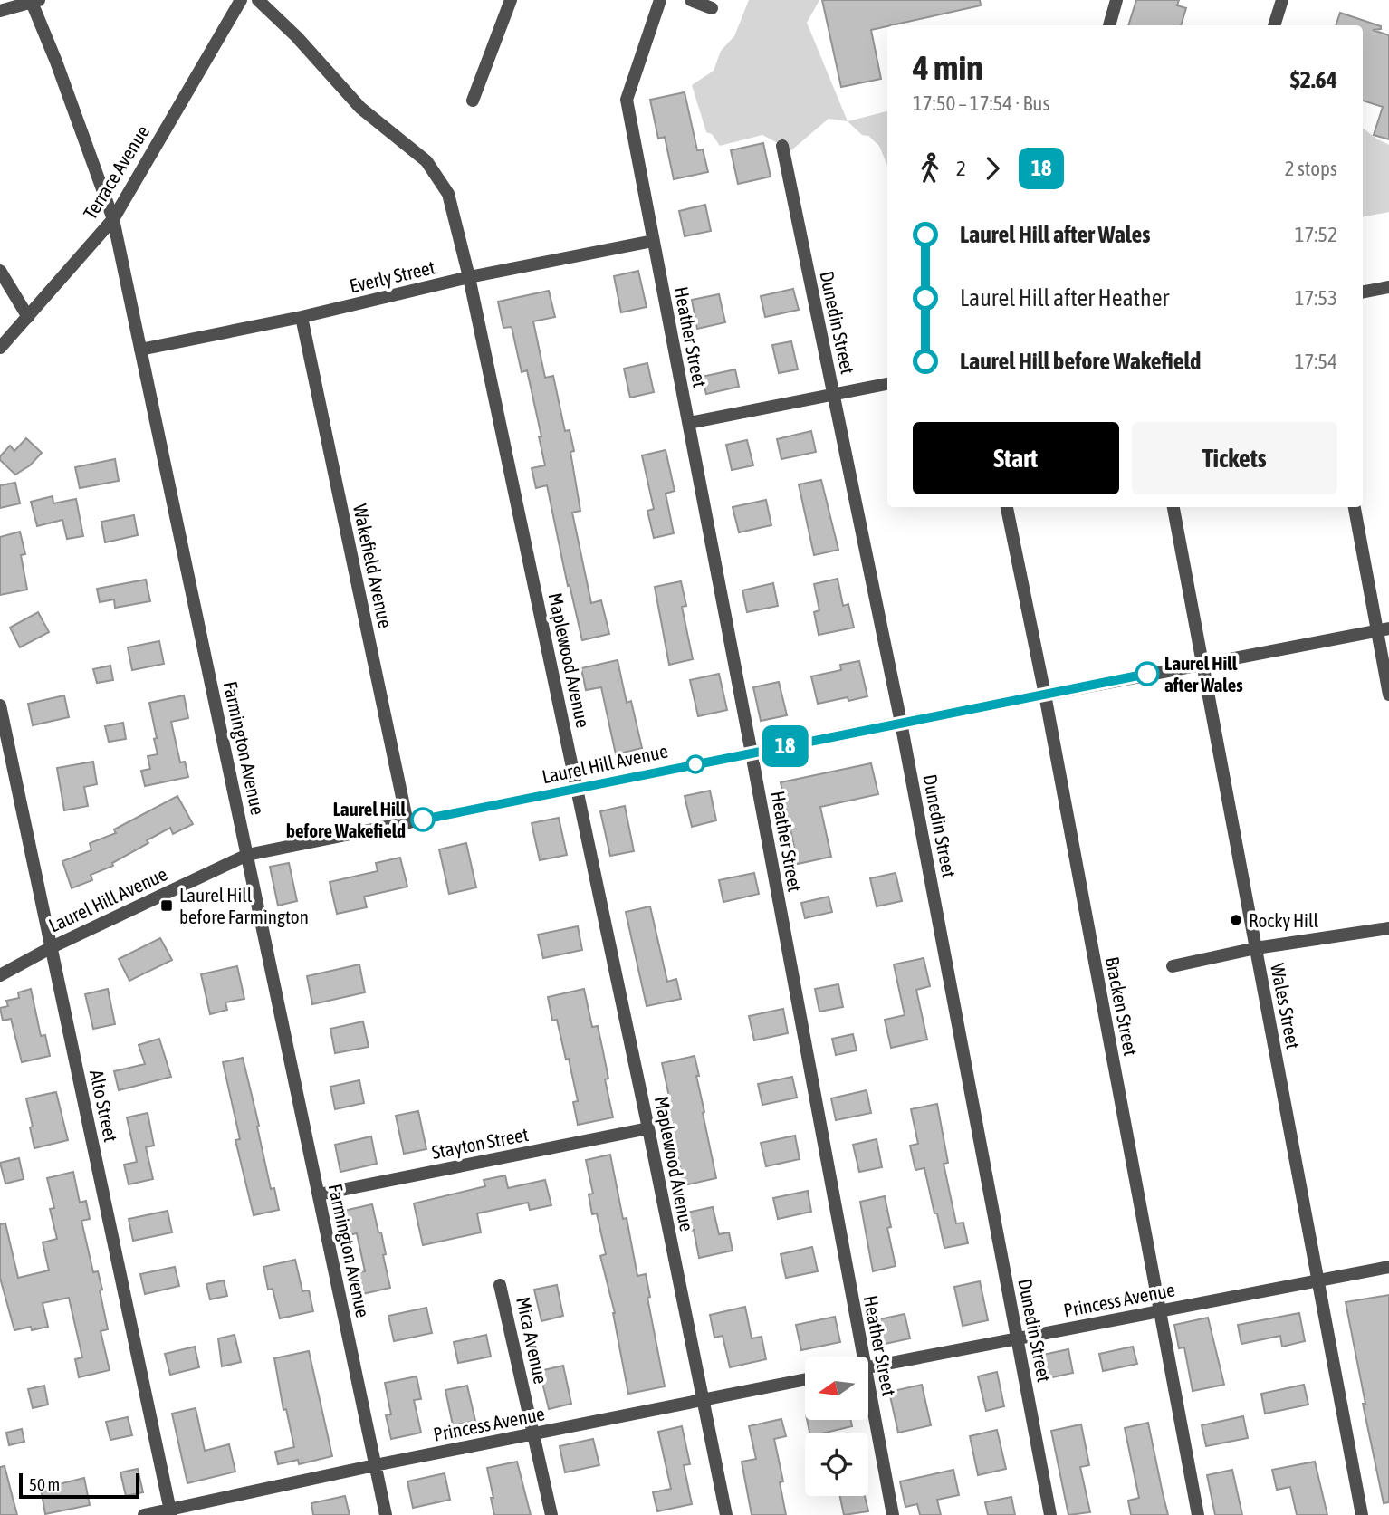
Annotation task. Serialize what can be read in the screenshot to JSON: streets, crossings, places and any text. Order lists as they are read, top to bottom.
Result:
{
  "streets": {
    "street": [
      "Terrace Avenue",
      "Everly Street",
      "Dunedin Street",
      "Heather Street",
      "Wakefield Avenue",
      "Maplewood Avenue",
      "Farmington Avenue",
      "Laurel Hill Avenue",
      "Bracken Street",
      "Wales Street",
      "Alto Street",
      "Stayton Street",
      "Princess Avenue",
      "Mica Avenue"
    ]
  },
  "crossings": [
    ["Terrace Avenue", "Farmington Avenue"],
    ["Everly Street", "Heather Street"],
    ["Everly Street", "Wakefield Avenue"],
    ["Everly Street", "Maplewood Avenue"],
    ["Everly Street", "Farmington Avenue"],
    ["Dunedin Street", "Laurel Hill Avenue"],
    ["Dunedin Street", "Princess Avenue"],
    ["Heather Street", "Laurel Hill Avenue"],
    ["Wakefield Avenue", "Laurel Hill Avenue"],
    ["Maplewood Avenue", "Laurel Hill Avenue"],
    ["Maplewood Avenue", "Stayton Street"],
    ["Maplewood Avenue", "Princess Avenue"],
    ["Farmington Avenue", "Laurel Hill Avenue"],
    ["Farmington Avenue", "Stayton Street"],
    ["Farmington Avenue", "Princess Avenue"],
    ["Laurel Hill Avenue", "Bracken Street"],
    ["Laurel Hill Avenue", "Wales Street"],
    ["Laurel Hill Avenue", "Alto Street"],
    ["Bracken Street", "Princess Avenue"],
    ["Wales Street", "Princess Avenue"],
    ["Alto Street", "Princess Avenue"],
    ["Princess Avenue", "Mica Avenue"]
  ],
  "places": {
    "other": ["Laurel Hill after Wales", "Laurel Hill before Wakefield", "Rocky Hill"],
    "transit": ["Laurel Hill before Farmington"]
  },
  "lines": ["bus line 18"],
  "scale_bar": "50 m",
  "north": "left",
  "page": {
    "on_map": "18",
    "heading": ["4 min", "17:50 – 17:54 · Bus", "$2.64"],
    "legs": ["2", "18", "2 stops"],
    "list": [
      {
        "name": "Laurel Hill after Wales",
        "value": "17:52"
      },
      {
        "name": "Laurel Hill after Heather",
        "value": "17:53"
      },
      {
        "name": "Laurel Hill before Wakefield",
        "value": "17:54"
      }
    ],
    "buttons": ["Start", "Tickets"],
    "scale": "50 m"
  }
}
